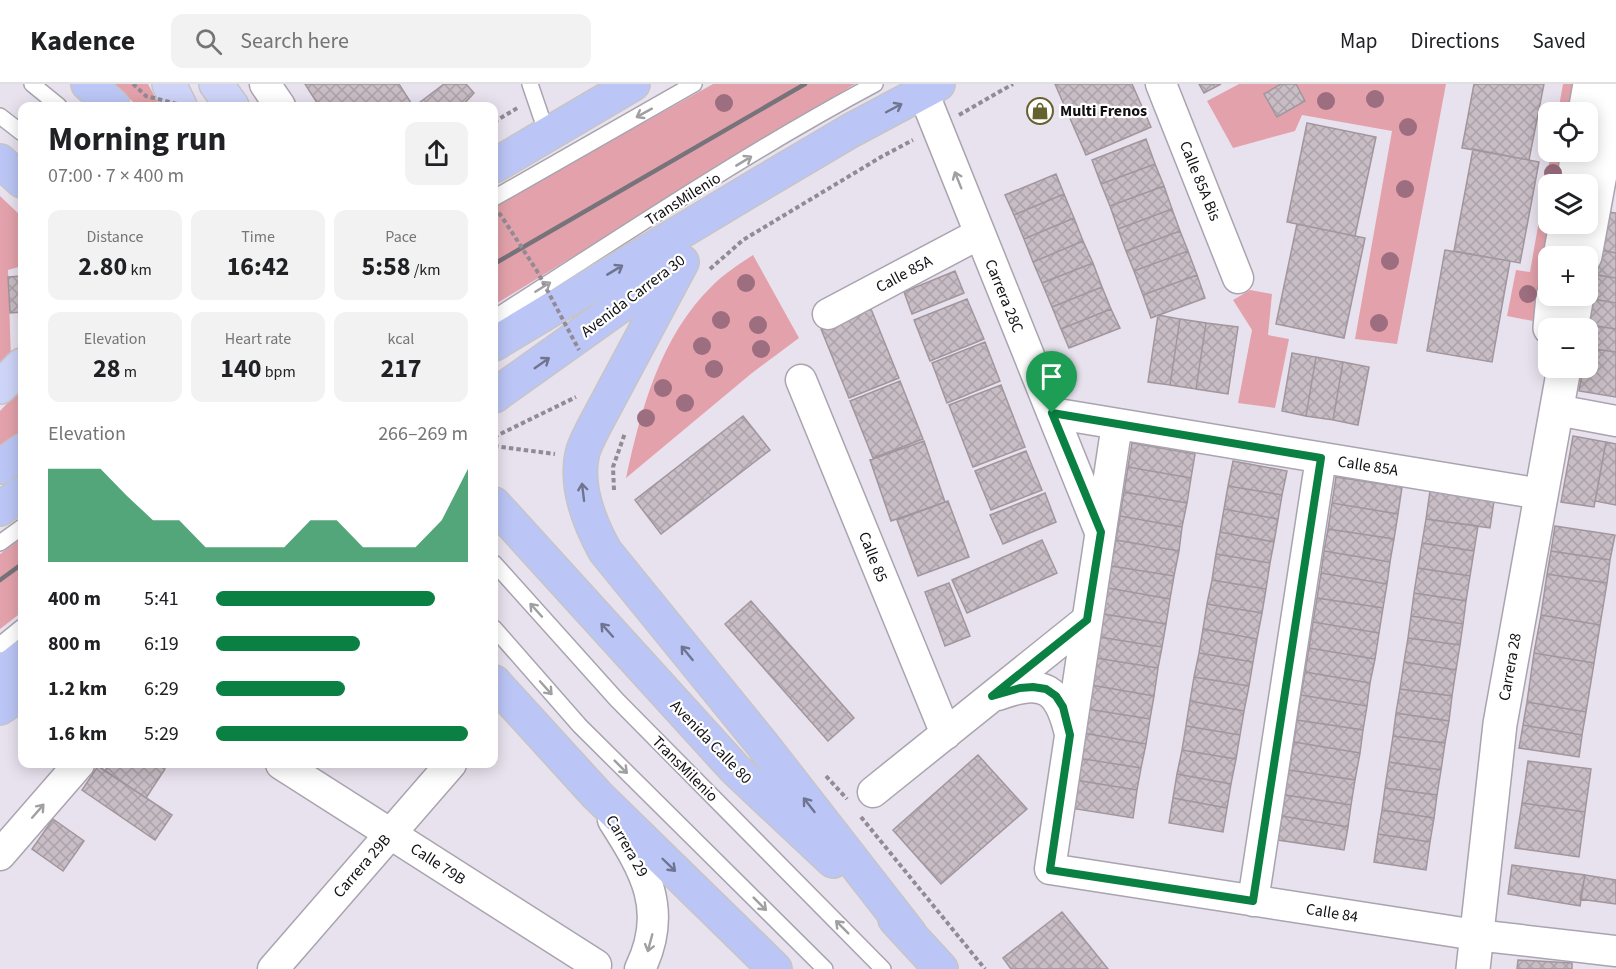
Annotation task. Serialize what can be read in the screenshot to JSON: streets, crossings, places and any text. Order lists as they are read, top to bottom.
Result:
{
  "streets": {
    "highway": ["Avenida Carrera 30", "Avenida Calle 80"],
    "street": [
      "Calle 85A Bis",
      "Calle 85A",
      "Carrera 28C",
      "Calle 85",
      "Carrera 28",
      "Carrera 29",
      "Calle 79B",
      "Carrera 29B",
      "Calle 84"
    ],
    "lane": ["TransMilenio"]
  },
  "crossings": [
    ["Calle 85A", "Carrera 28C"],
    ["Calle 85A", "Carrera 28"],
    ["Avenida Carrera 30", "Carrera 28C"],
    ["Carrera 28", "Calle 84"],
    ["Calle 79B", "Carrera 29B"]
  ],
  "one_way": ["Carrera 29"],
  "places": {
    "shop": ["Multi Frenos"]
  },
  "page": {
    "header": "Kadence",
    "search": "Search here",
    "nav": ["Map", "Directions", "Saved"],
    "map_buttons": ["+", "−"],
    "heading": ["Morning run", "07:00 · 7 × 400 m"],
    "stats": [
      ["Distance", "2.80 km"],
      ["Time", "16:42"],
      ["Pace", "5:58 /km"],
      ["Elevation", "28 m"],
      ["Heart rate", "140 bpm"],
      ["kcal", "217"]
    ],
    "chart": ["Elevation", "266–269 m"],
    "list": [
      {
        "name": "400 m",
        "note": "5:41"
      },
      {
        "name": "800 m",
        "note": "6:19"
      },
      {
        "name": "1.2 km",
        "note": "6:29"
      },
      {
        "name": "1.6 km",
        "note": "5:29"
      }
    ]
  }
}
